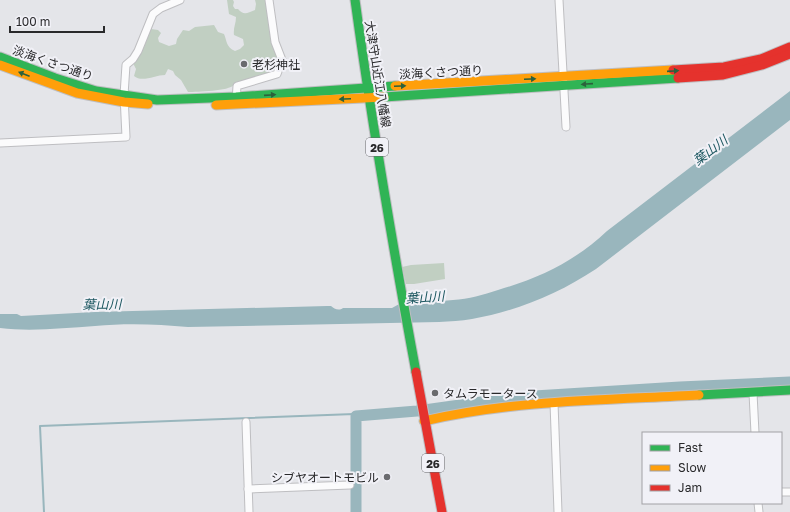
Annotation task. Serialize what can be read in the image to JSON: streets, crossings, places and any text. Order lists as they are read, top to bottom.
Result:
{
  "streets": {
    "street": ["淡海くさつ通り", "大津守山近江八幡線", "26"]
  },
  "crossings": [
    ["淡海くさつ通り", "大津守山近江八幡線"],
    ["大津守山近江八幡線", "26"]
  ],
  "water": ["葉山川"],
  "places": ["老杉神社", "タムラモータース", "シブヤオートモビル"],
  "legend": ["Fast", "Slow", "Jam"],
  "scale_bar": "100 m"
}
